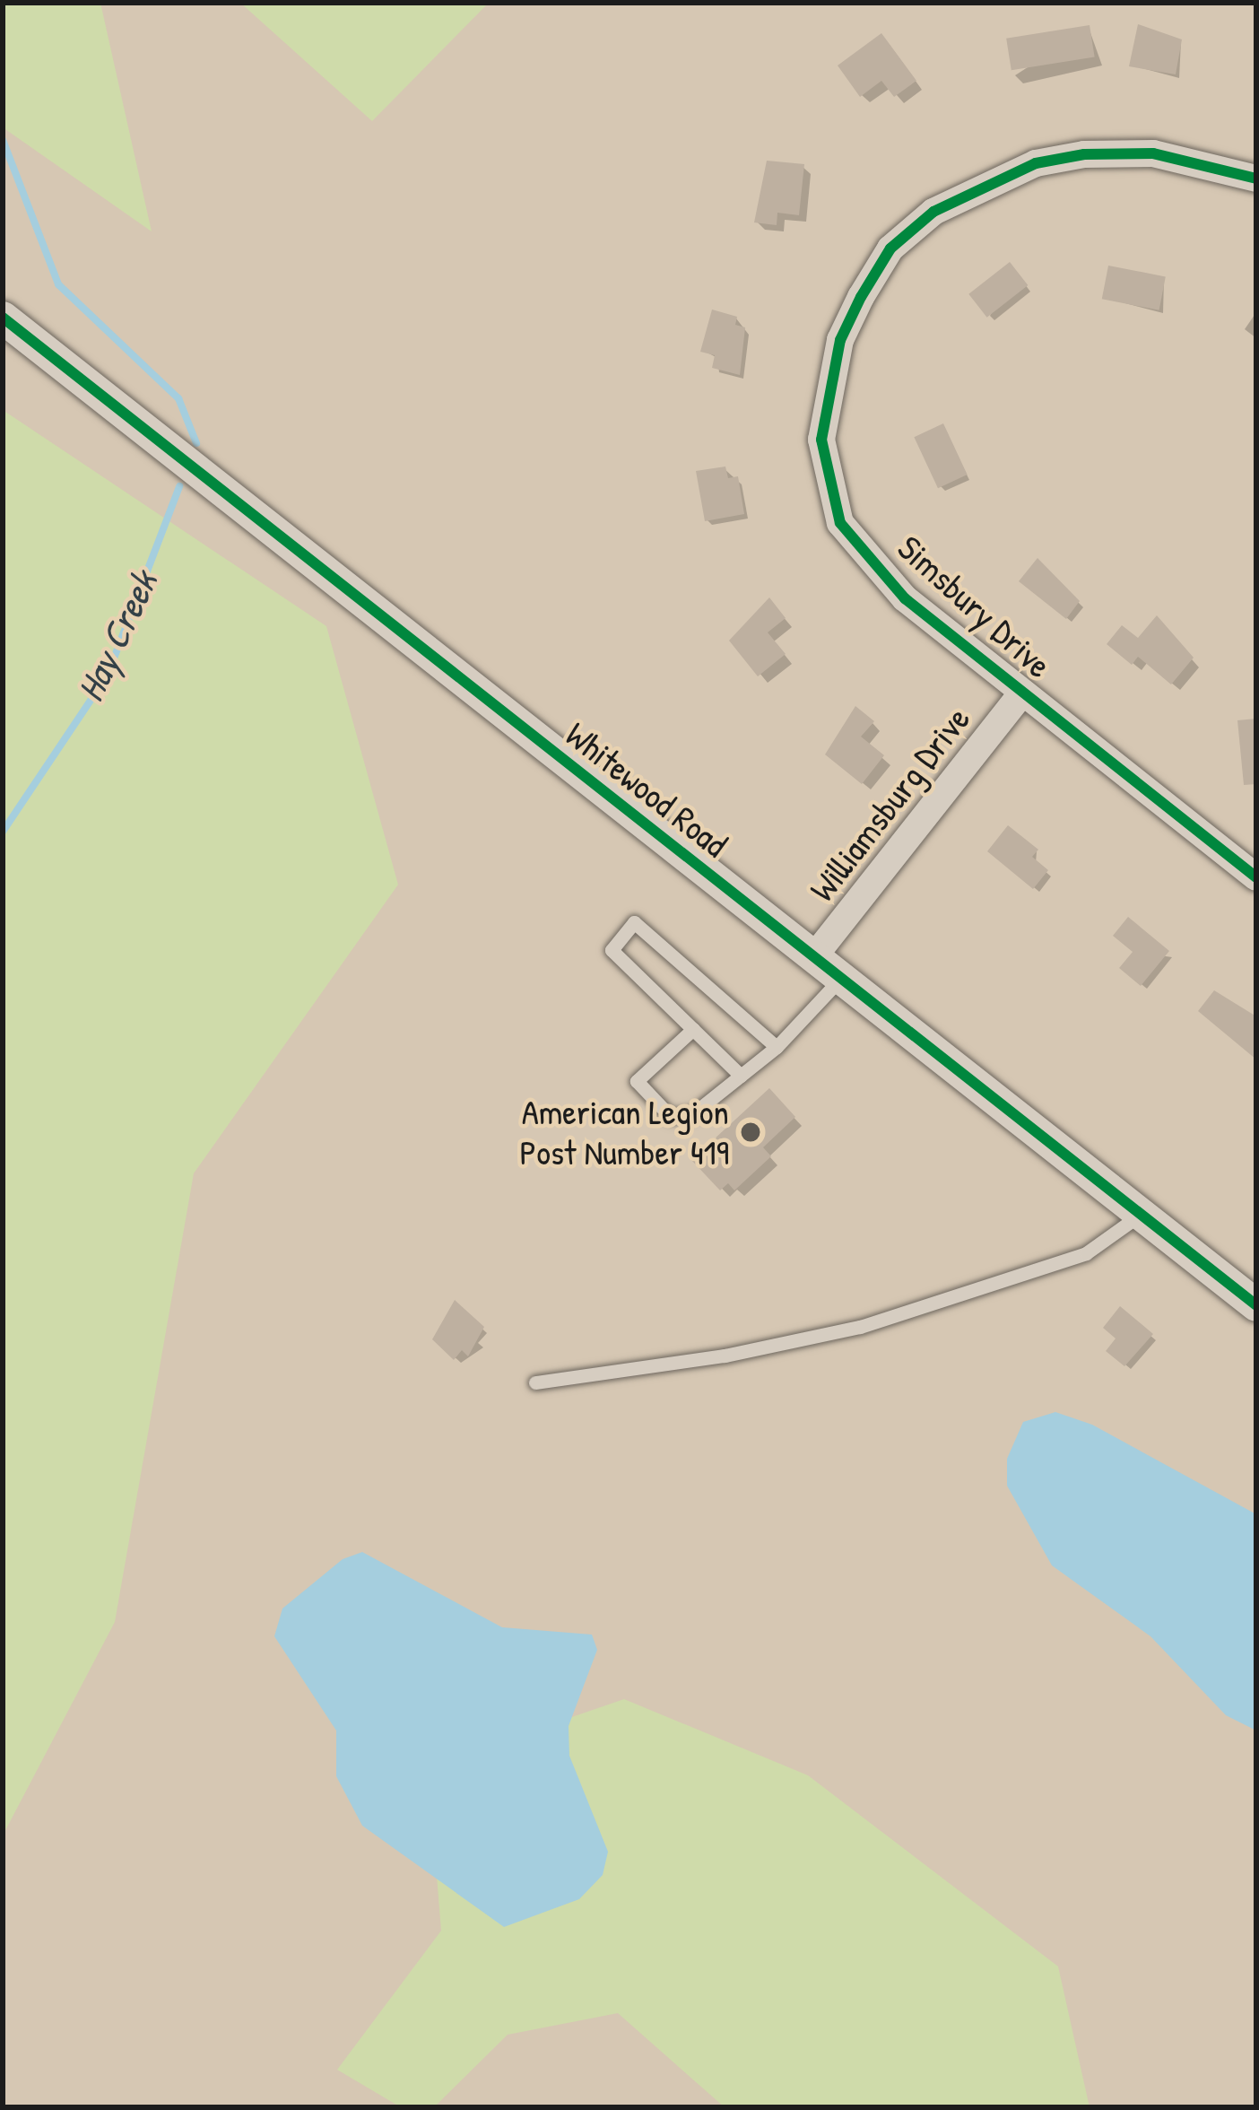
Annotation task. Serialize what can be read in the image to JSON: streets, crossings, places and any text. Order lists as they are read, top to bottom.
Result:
{
  "streets": {
    "street": ["Simsbury Drive", "Whitewood Road", "Williamsburg Drive"]
  },
  "crossings": [
    ["Simsbury Drive", "Williamsburg Drive"],
    ["Whitewood Road", "Williamsburg Drive"]
  ],
  "water": ["Hay Creek"],
  "places": ["American Legion Post Number 419"]
}
